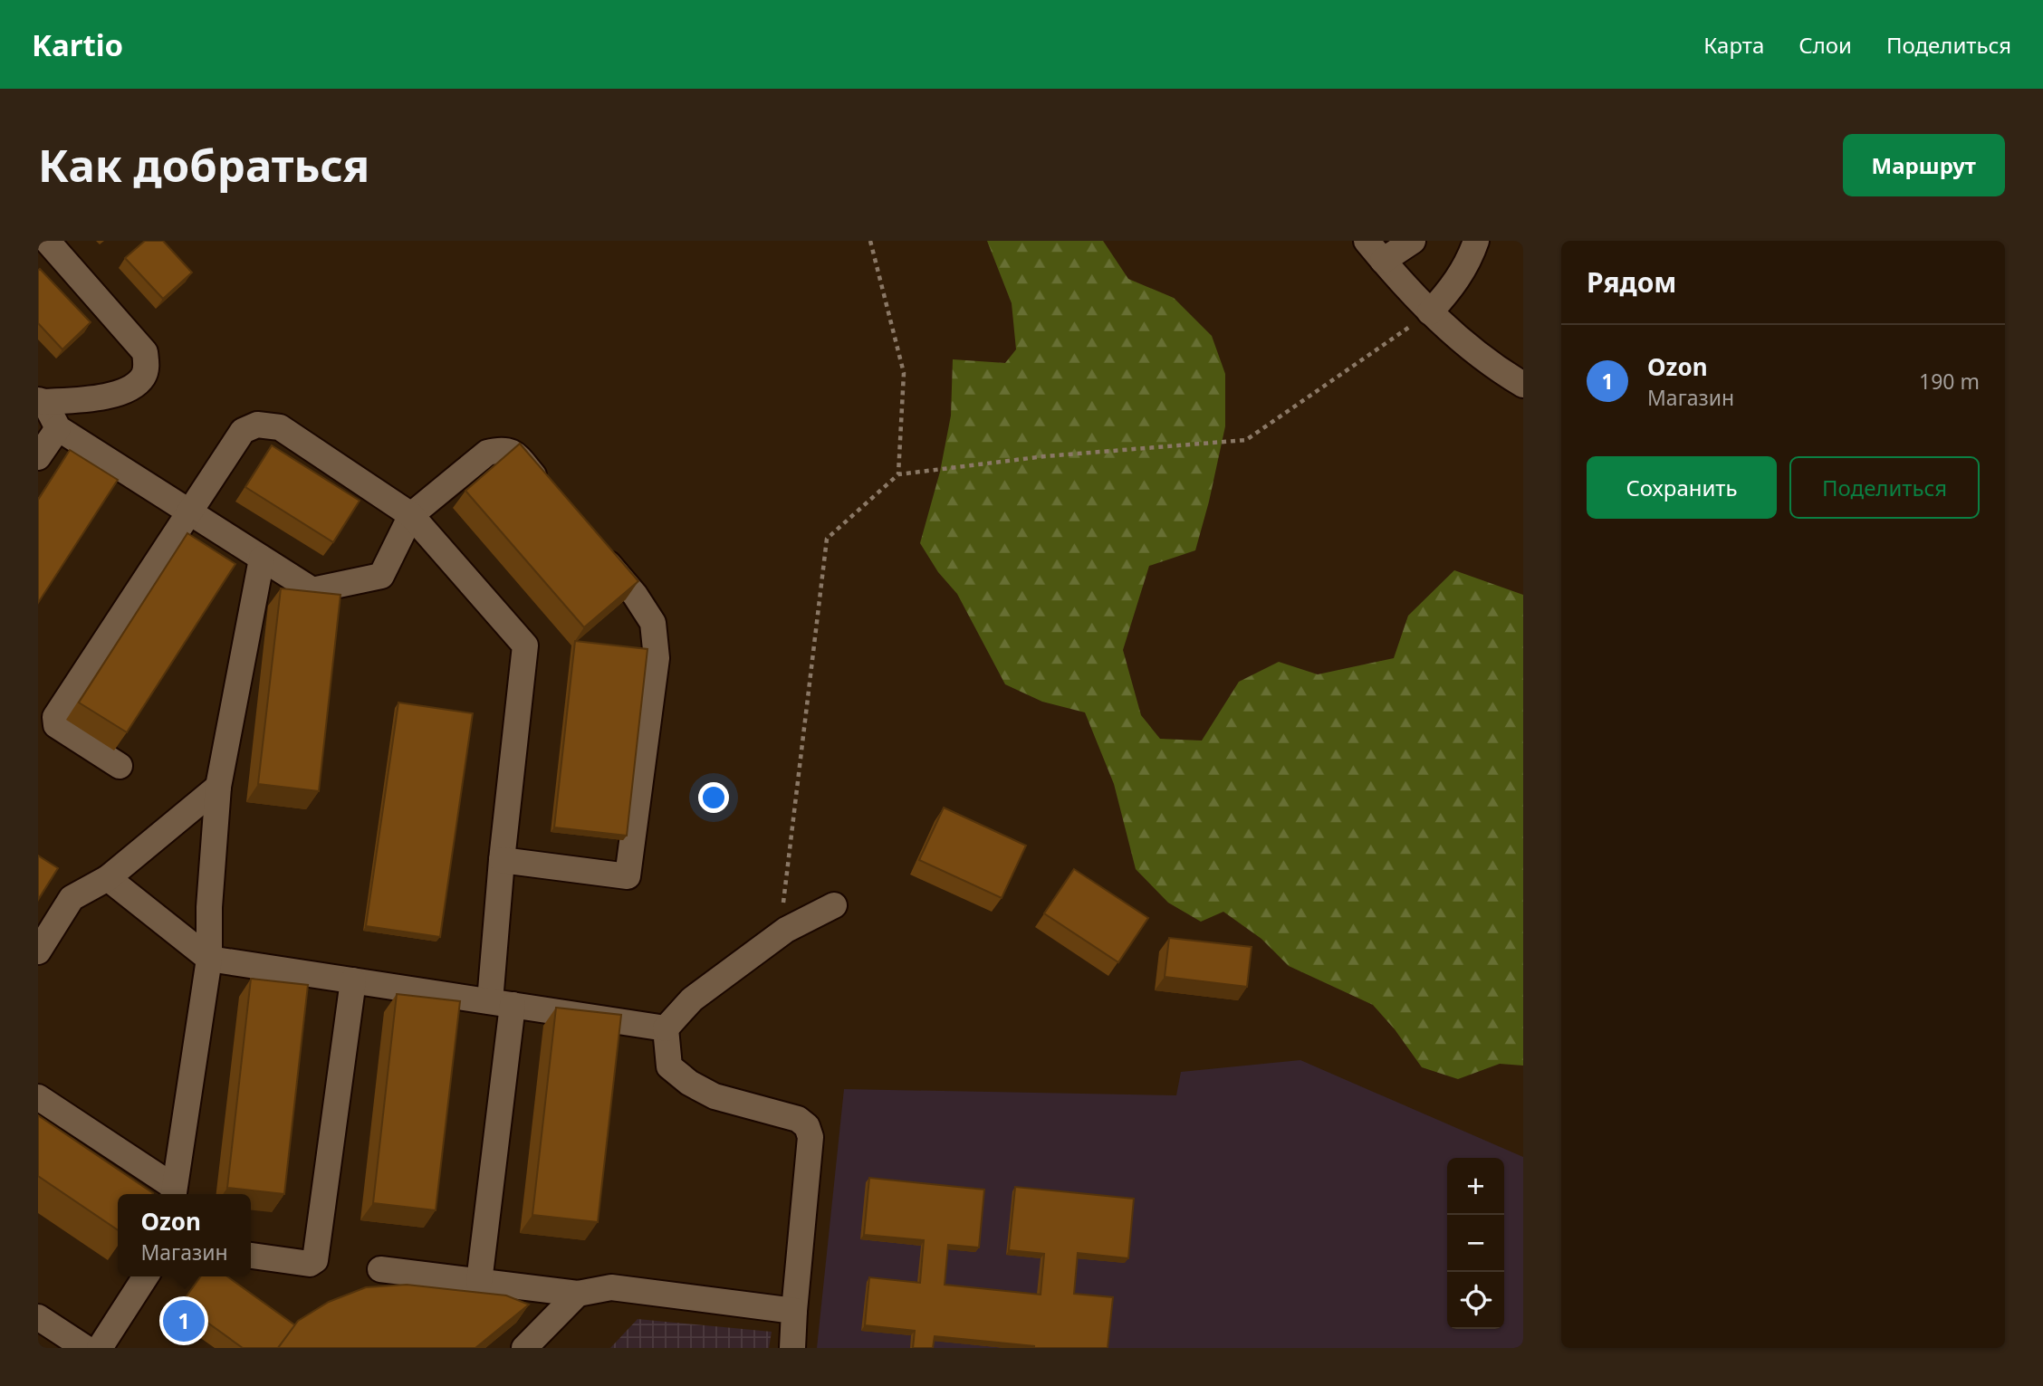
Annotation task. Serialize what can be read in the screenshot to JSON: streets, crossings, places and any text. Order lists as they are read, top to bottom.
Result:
{
  "page": {
    "header": "Kartio",
    "nav": ["Карта", "Слои", "Поделиться"],
    "buttons": [
      "Маршрут",
      ["Сохранить", "Поделиться"]
    ],
    "title": "Как добраться",
    "heading": "Рядом",
    "list": [
      {
        "mark": "1",
        "name": "Ozon",
        "note": "Магазин",
        "value": "190 m"
      }
    ],
    "map_buttons": ["+", "−"],
    "popup": ["Ozon", "Магазин"],
    "pins": "1"
  }
}
